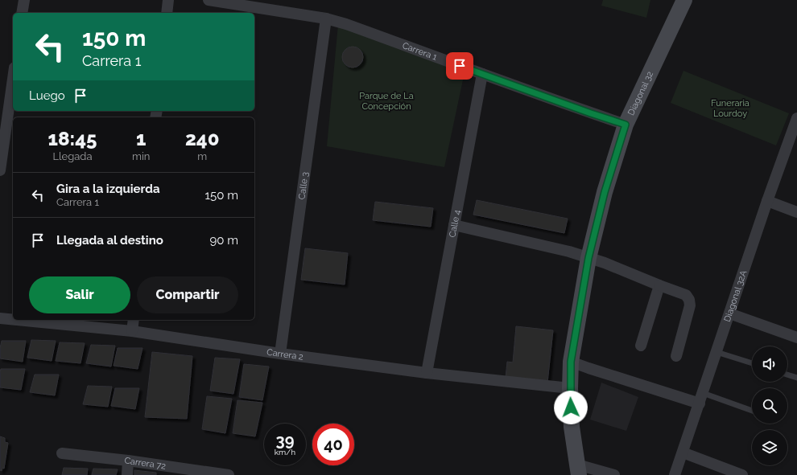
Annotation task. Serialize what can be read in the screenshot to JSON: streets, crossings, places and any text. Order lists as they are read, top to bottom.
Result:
{
  "streets": {
    "street": [
      "Carrera 1",
      "Diagonal 32",
      "Calle 3",
      "Calle 4",
      "Diagonal 32A",
      "Carrera 2",
      "Carrera 72"
    ]
  },
  "crossings": [
    ["Carrera 1", "Diagonal 32"],
    ["Carrera 1", "Calle 3"],
    ["Carrera 1", "Calle 4"],
    ["Diagonal 32", "Carrera 2"],
    ["Calle 3", "Carrera 2"],
    ["Calle 4", "Carrera 2"]
  ],
  "parks": ["Parque de La Concepción", "Funeraria Lourdoy"],
  "page": {
    "turn": ["150 m", "Carrera 1"],
    "then": "Luego",
    "eta": [
      "18:45",
      "Llegada",
      "1",
      "min",
      "240",
      "m"
    ],
    "list": [
      {
        "name": "Gira a la izquierda",
        "note": "Carrera 1",
        "value": "150 m"
      },
      {
        "name": "Llegada al destino",
        "value": "90 m"
      }
    ],
    "buttons": ["Salir", "Compartir"],
    "speed": "39 km/h",
    "limit": "40"
  }
}
